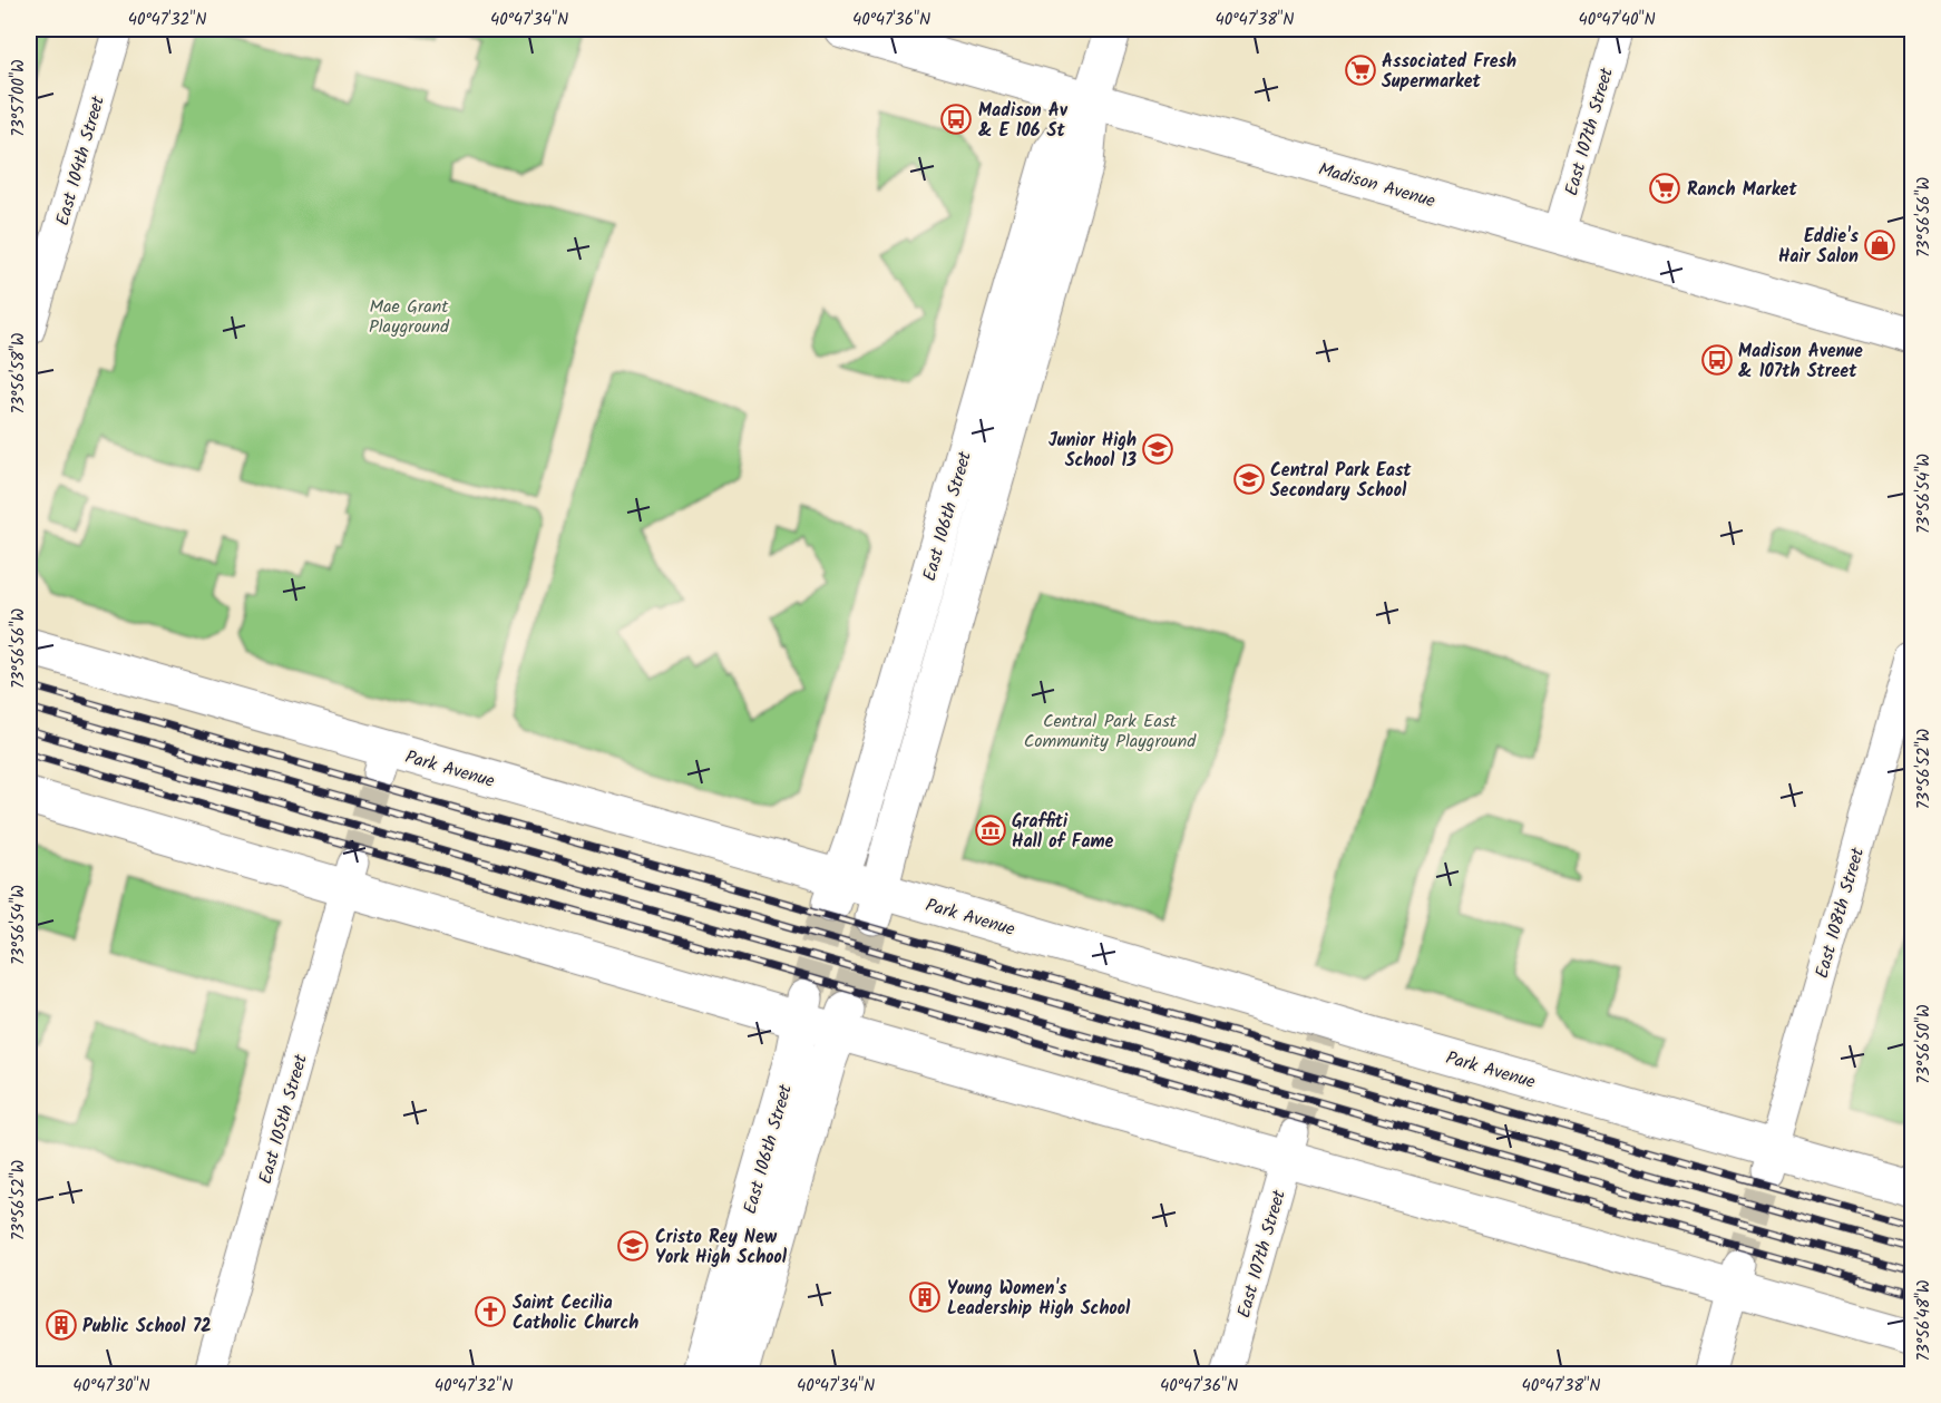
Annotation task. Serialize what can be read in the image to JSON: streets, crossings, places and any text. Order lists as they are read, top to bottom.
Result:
{
  "streets": {
    "main road": ["Madison Avenue", "East 106th Street", "Park Avenue"],
    "street": [
      "East 107th Street",
      "East 104th Street",
      "East 108th Street",
      "East 105th Street"
    ]
  },
  "crossings": [
    ["East 107th Street", "Madison Avenue"],
    ["Madison Avenue", "East 106th Street"],
    ["East 106th Street", "Park Avenue"],
    ["Park Avenue", "East 108th Street"]
  ],
  "parks": ["Mae Grant Playground", "Central Park East Community Playground"],
  "places": {
    "supermarket": ["Associated Fresh Supermarket", "Ranch Market"],
    "bus stop": ["Madison Av & E 106 St", "Madison Avenue & 107th Street"],
    "shop": ["Eddie's Hair Salon"],
    "school or university": ["Junior High School 13", "Central Park East Secondary School", "Cristo Rey New York High School"],
    "museum": ["Graffiti Hall of Fame"],
    "building": ["Young Women's Leadership High School", "Public School 72"],
    "church": ["Saint Cecilia Catholic Church"]
  },
  "coordinates": [
    "40°47'32\"N",
    "40°47'34\"N",
    "40°47'36\"N",
    "40°47'38\"N",
    "40°47'40\"N",
    "73°57'00\"W",
    "73°56'56\"W",
    "73°56'58\"W",
    "73°56'54\"W",
    "73°56'52\"W",
    "73°56'50\"W",
    "73°56'48\"W",
    "40°47'30\"N"
  ]
}
